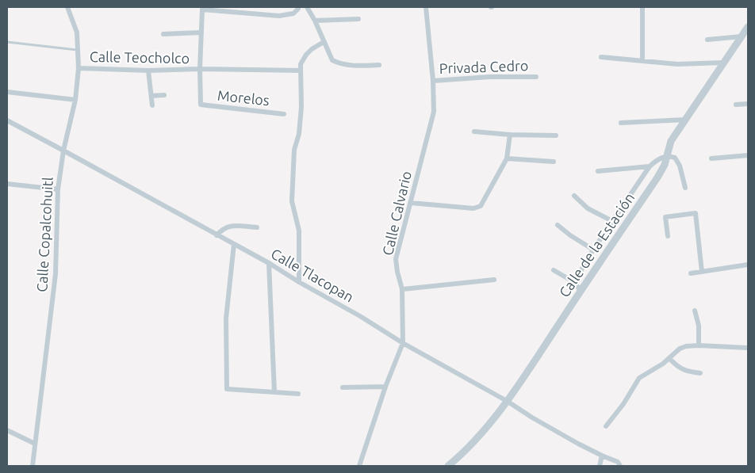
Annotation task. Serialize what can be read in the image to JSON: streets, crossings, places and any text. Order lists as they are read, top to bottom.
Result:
{
  "streets": {
    "street": [
      "Calle Teocholco",
      "Privada Cedro",
      "Morelos",
      "Calle Calvario",
      "Calle Copalcohuitl",
      "Calle de la Estación",
      "Calle Tlacopan"
    ]
  },
  "crossings": [
    ["Calle Teocholco", "Morelos"],
    ["Calle Teocholco", "Calle Copalcohuitl"],
    ["Privada Cedro", "Calle Calvario"],
    ["Calle Calvario", "Calle Tlacopan"],
    ["Calle Copalcohuitl", "Calle Tlacopan"],
    ["Calle de la Estación", "Calle Tlacopan"]
  ]
}
